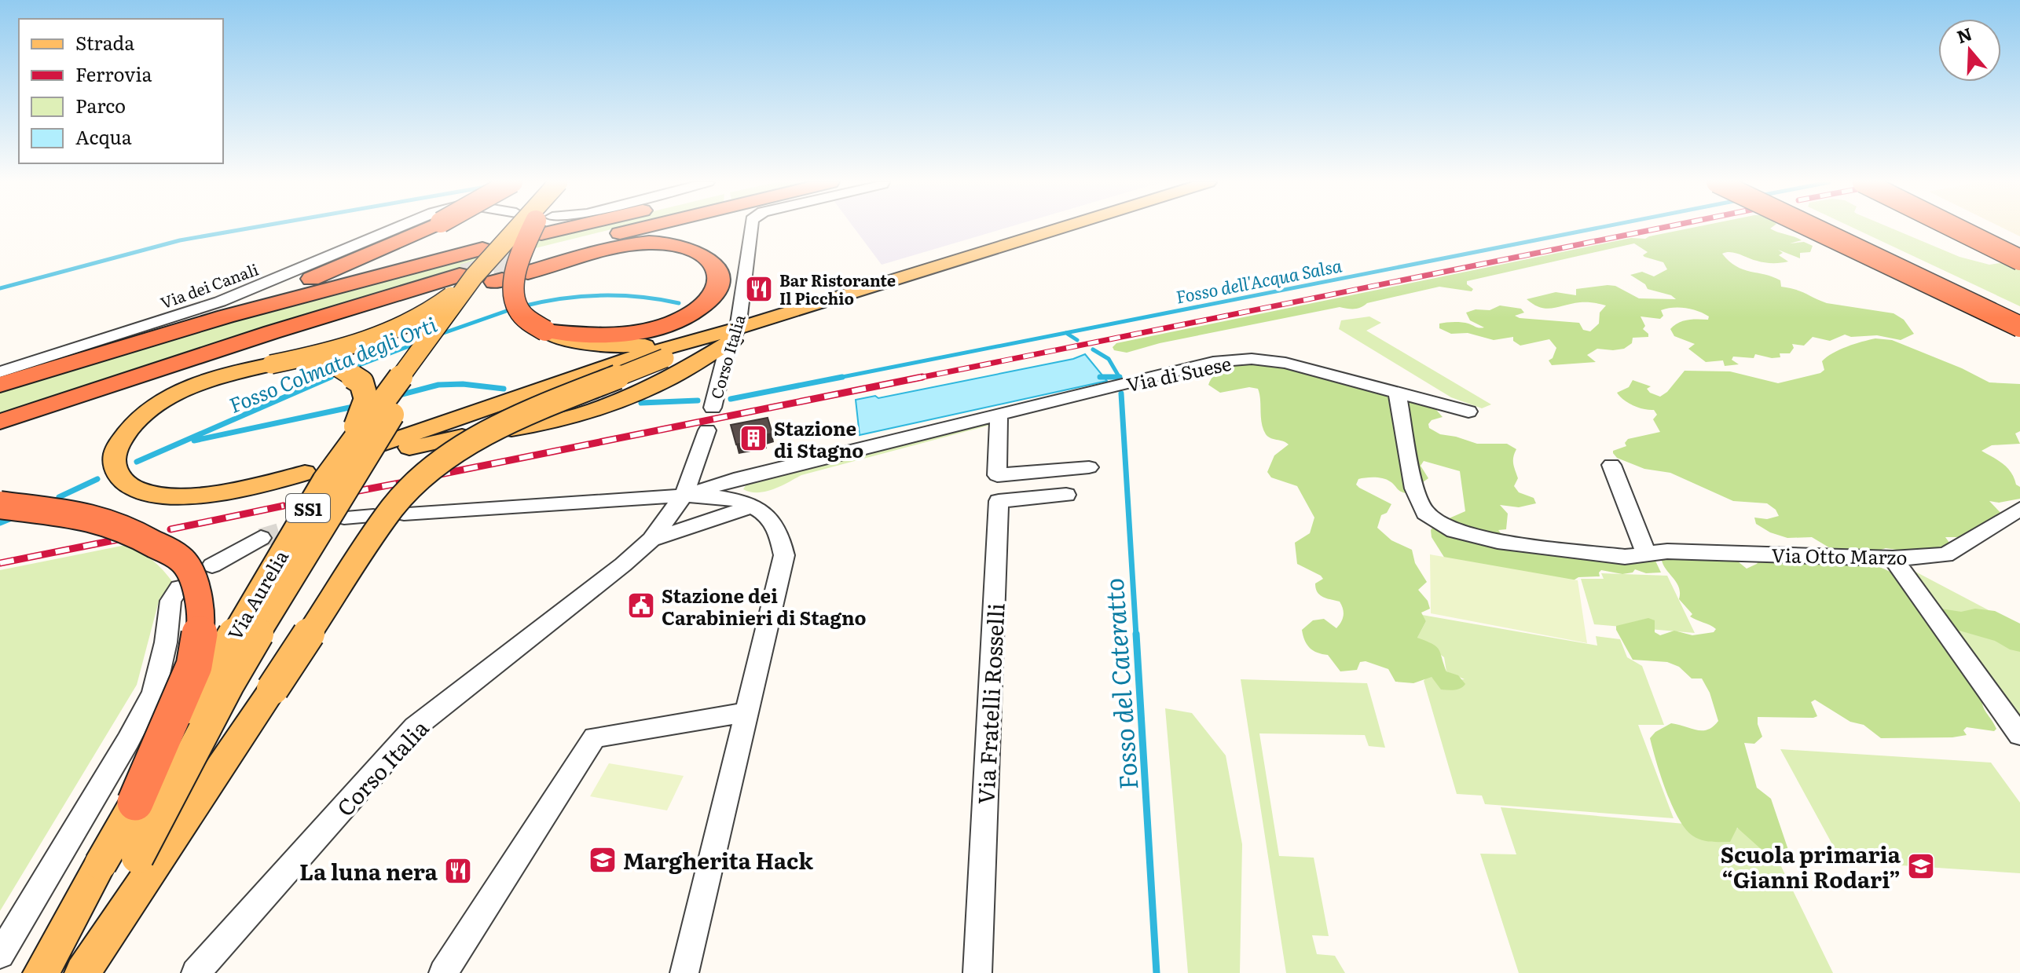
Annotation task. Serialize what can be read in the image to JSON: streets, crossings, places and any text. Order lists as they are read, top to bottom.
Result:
{
  "streets": {
    "main road": ["SS1", "Via Aurelia"],
    "street": [
      "Via dei Canali",
      "Corso Italia",
      "Via di Suese",
      "Via Otto Marzo",
      "Via Fratelli Rosselli"
    ]
  },
  "crossings": [
    ["Corso Italia", "Via di Suese"],
    ["Via di Suese", "Via Otto Marzo"]
  ],
  "water": ["Fosso dell'Acqua Salsa", "Fosso Colmata degli Orti", "Fosso del Cateratto"],
  "places": {
    "restaurant": ["Bar Ristorante Il Picchio", "La luna nera"],
    "building": ["Stazione di Stagno"],
    "public building": ["Stazione dei Carabinieri di Stagno"],
    "school or university": ["Margherita Hack", "Scuola primaria “Gianni Rodari”"]
  },
  "legend": [
    "Strada",
    "Ferrovia",
    "Parco",
    "Acqua"
  ],
  "north": "top"
}
